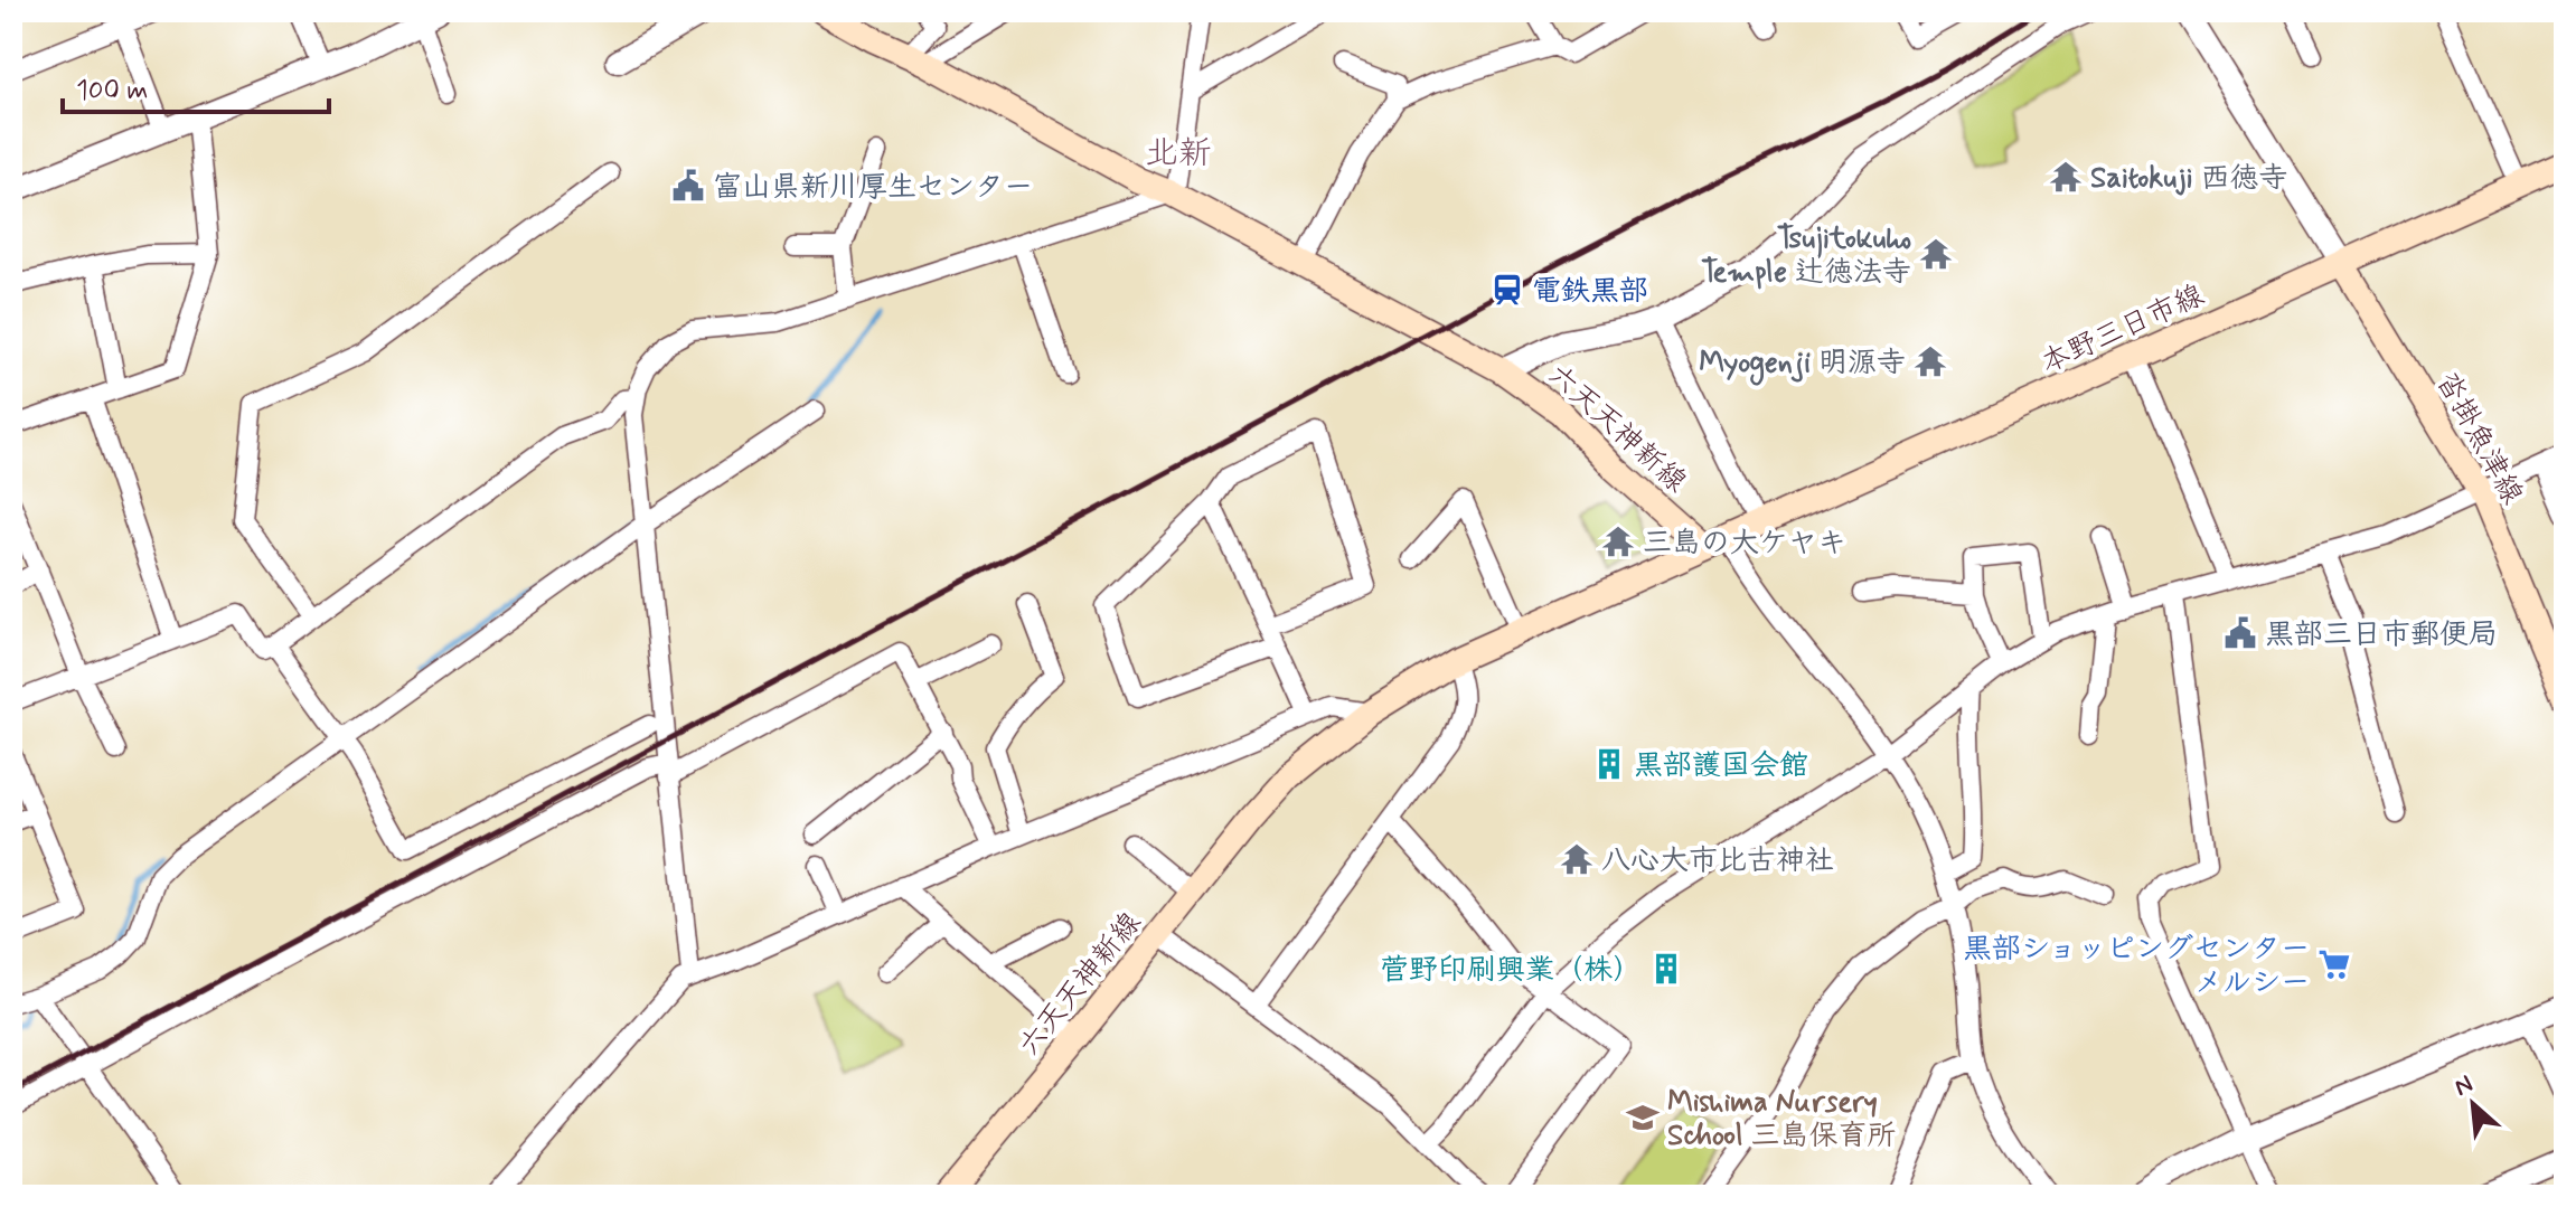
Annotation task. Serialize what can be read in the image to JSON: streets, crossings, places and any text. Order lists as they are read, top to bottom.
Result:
{
  "streets": {
    "main road": ["本野三日市線", "六天天神新線", "沓掛魚津線"]
  },
  "crossings": [
    ["本野三日市線", "六天天神新線"],
    ["本野三日市線", "沓掛魚津線"]
  ],
  "districts": ["北新"],
  "places": {
    "temple": [
      "Saitokuji 西徳寺",
      "Tsujitokuho Temple 辻徳法寺",
      "Myogenji 明源寺",
      "三島の大ケヤキ",
      "八心大市比古神社"
    ],
    "public building": ["富山県新川厚生センター", "黒部三日市郵便局"],
    "station": ["電鉄黒部"],
    "building": ["黒部護国会館", "菅野印刷興業（株）"],
    "supermarket": ["黒部ショッピングセンター メルシー"],
    "school or university": ["Mishima Nursery School 三島保育所"]
  },
  "scale_bar": "100 m",
  "north": "top left"
}
